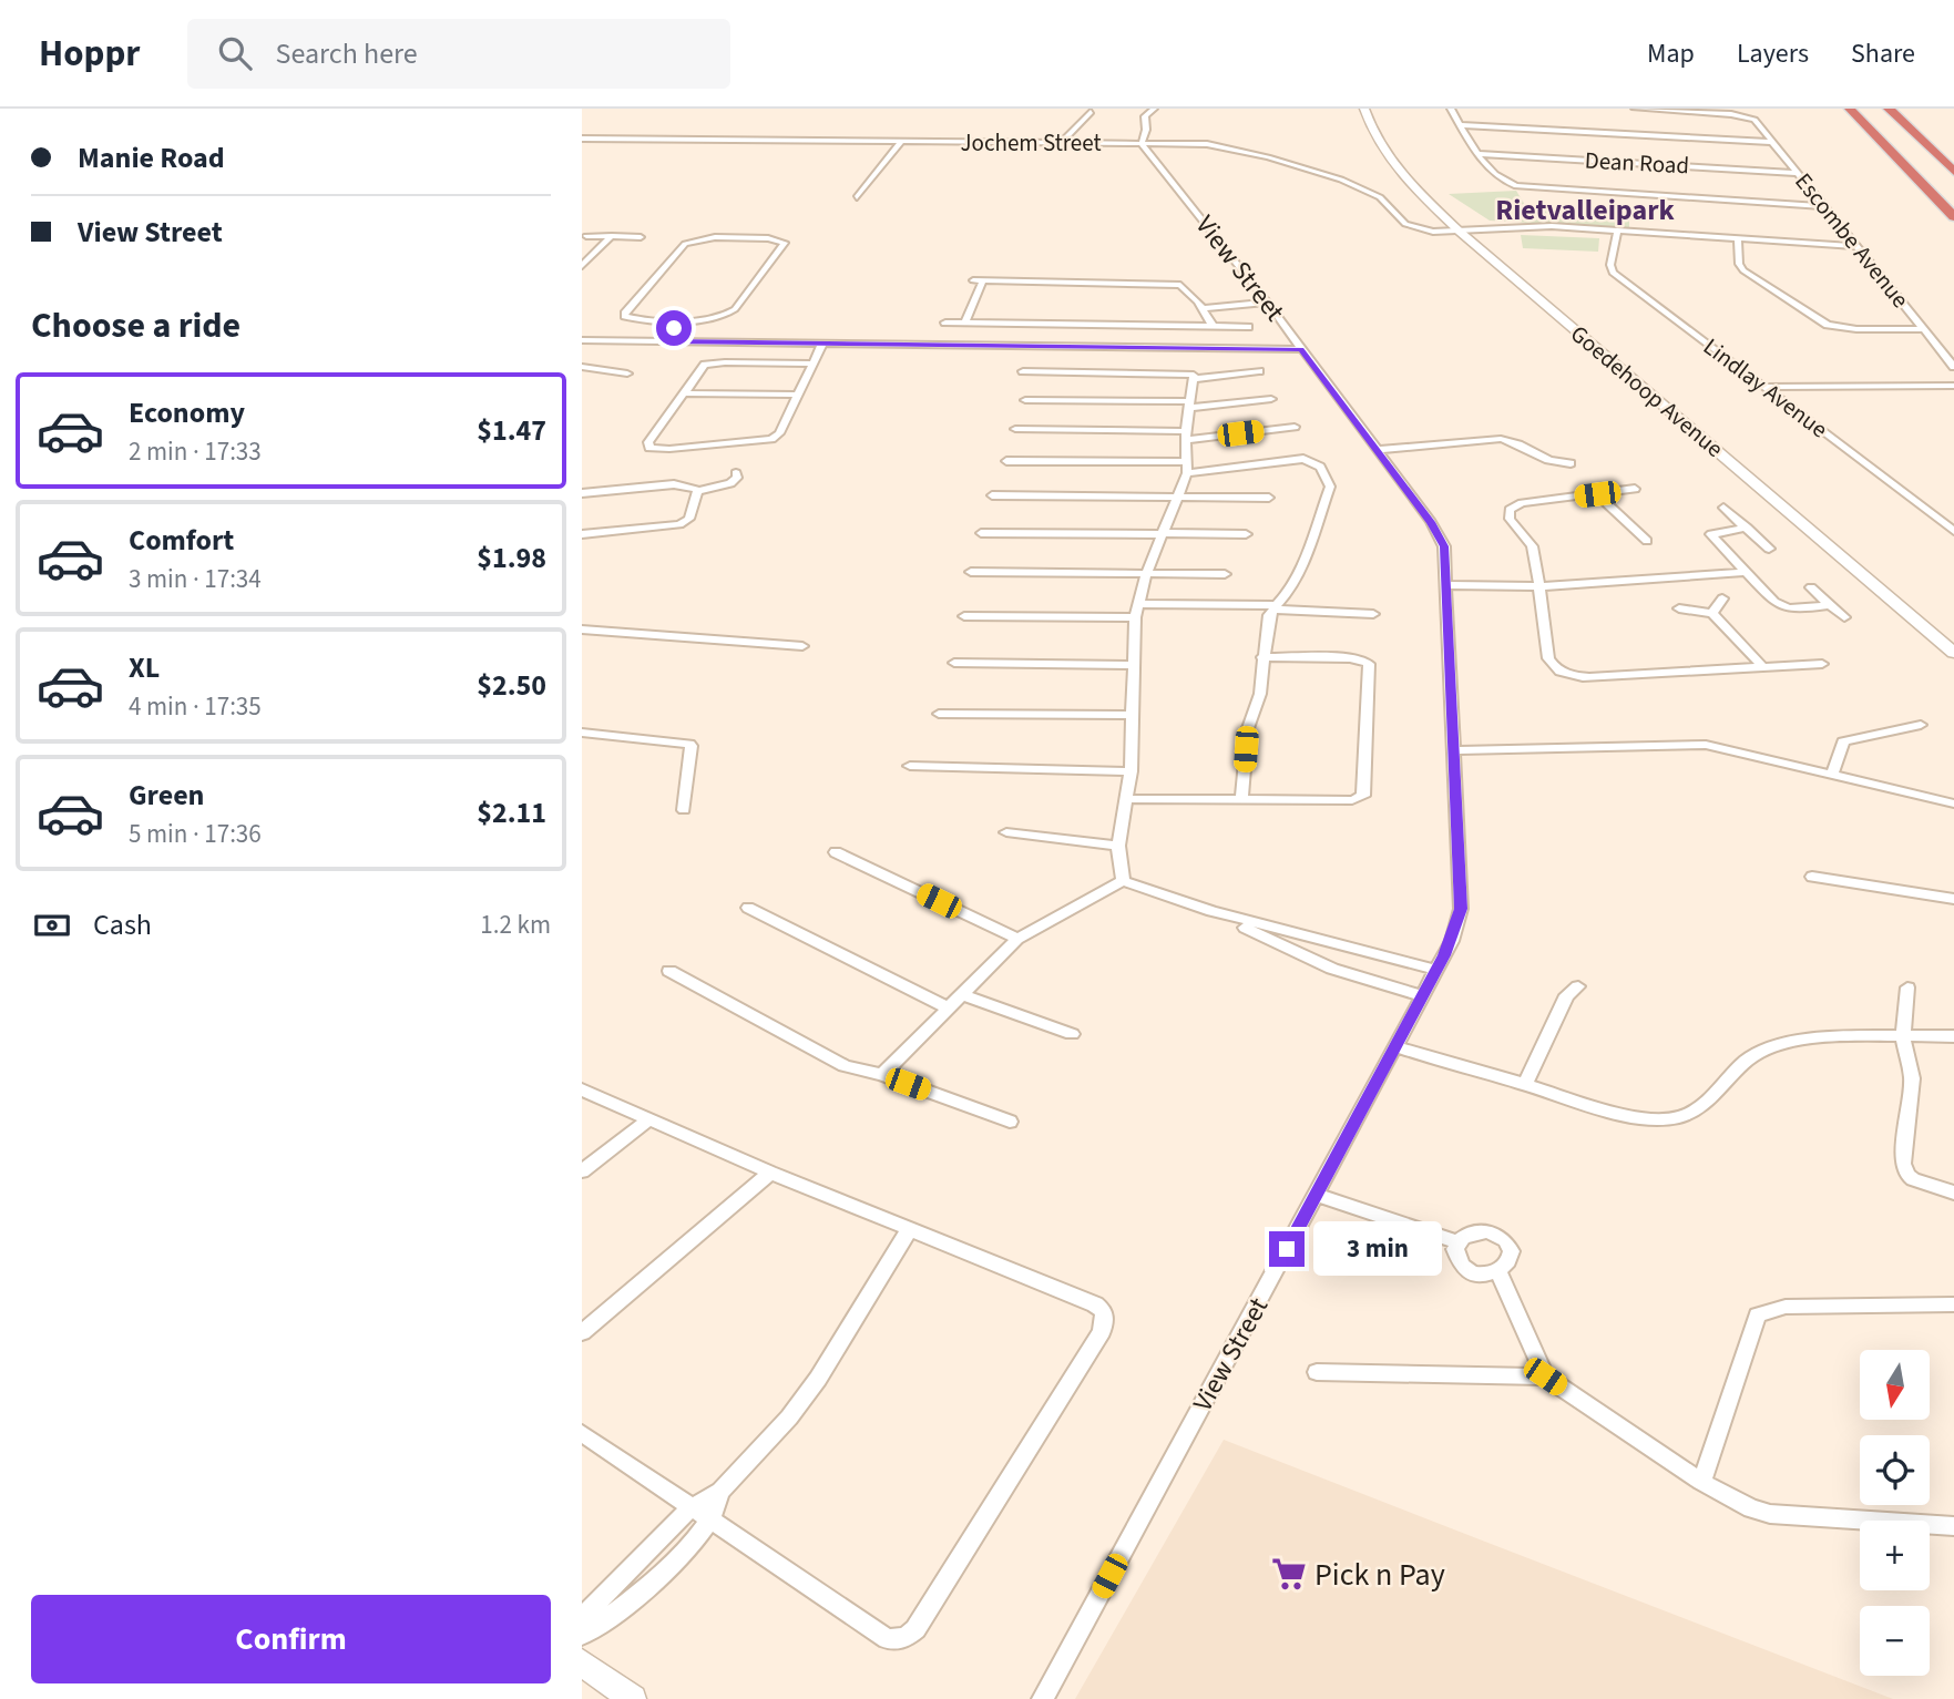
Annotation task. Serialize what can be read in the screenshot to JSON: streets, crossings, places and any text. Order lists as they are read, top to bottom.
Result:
{
  "streets": {
    "main road": ["Goedehoop Avenue"],
    "street": [
      "Jochem Street",
      "Dean Road",
      "Escombe Avenue",
      "View Street",
      "Lindlay Avenue"
    ]
  },
  "crossings": [
    ["Jochem Street", "Escombe Avenue"],
    ["Jochem Street", "View Street"],
    ["Jochem Street", "Lindlay Avenue"],
    ["Jochem Street", "Goedehoop Avenue"],
    ["Dean Road", "Escombe Avenue"]
  ],
  "districts": ["Rietvalleipark"],
  "places": {
    "supermarket": ["Pick n Pay"]
  },
  "north": "bottom",
  "page": {
    "header": "Hoppr",
    "search": "Search here",
    "nav": ["Map", "Layers", "Share"],
    "banner": ["Manie Road", "View Street"],
    "heading": "Choose a ride",
    "list": [
      {
        "name": "Economy",
        "note": "2 min · 17:33",
        "value": "$1.47"
      },
      {
        "name": "Comfort",
        "note": "3 min · 17:34",
        "value": "$1.98"
      },
      {
        "name": "XL",
        "note": "4 min · 17:35",
        "value": "$2.50"
      },
      {
        "name": "Green",
        "note": "5 min · 17:36",
        "value": "$2.11"
      }
    ],
    "pay": ["Cash", "1.2 km"],
    "bubble": "3 min",
    "map_buttons": ["+", "−"],
    "buttons": "Confirm"
  }
}
